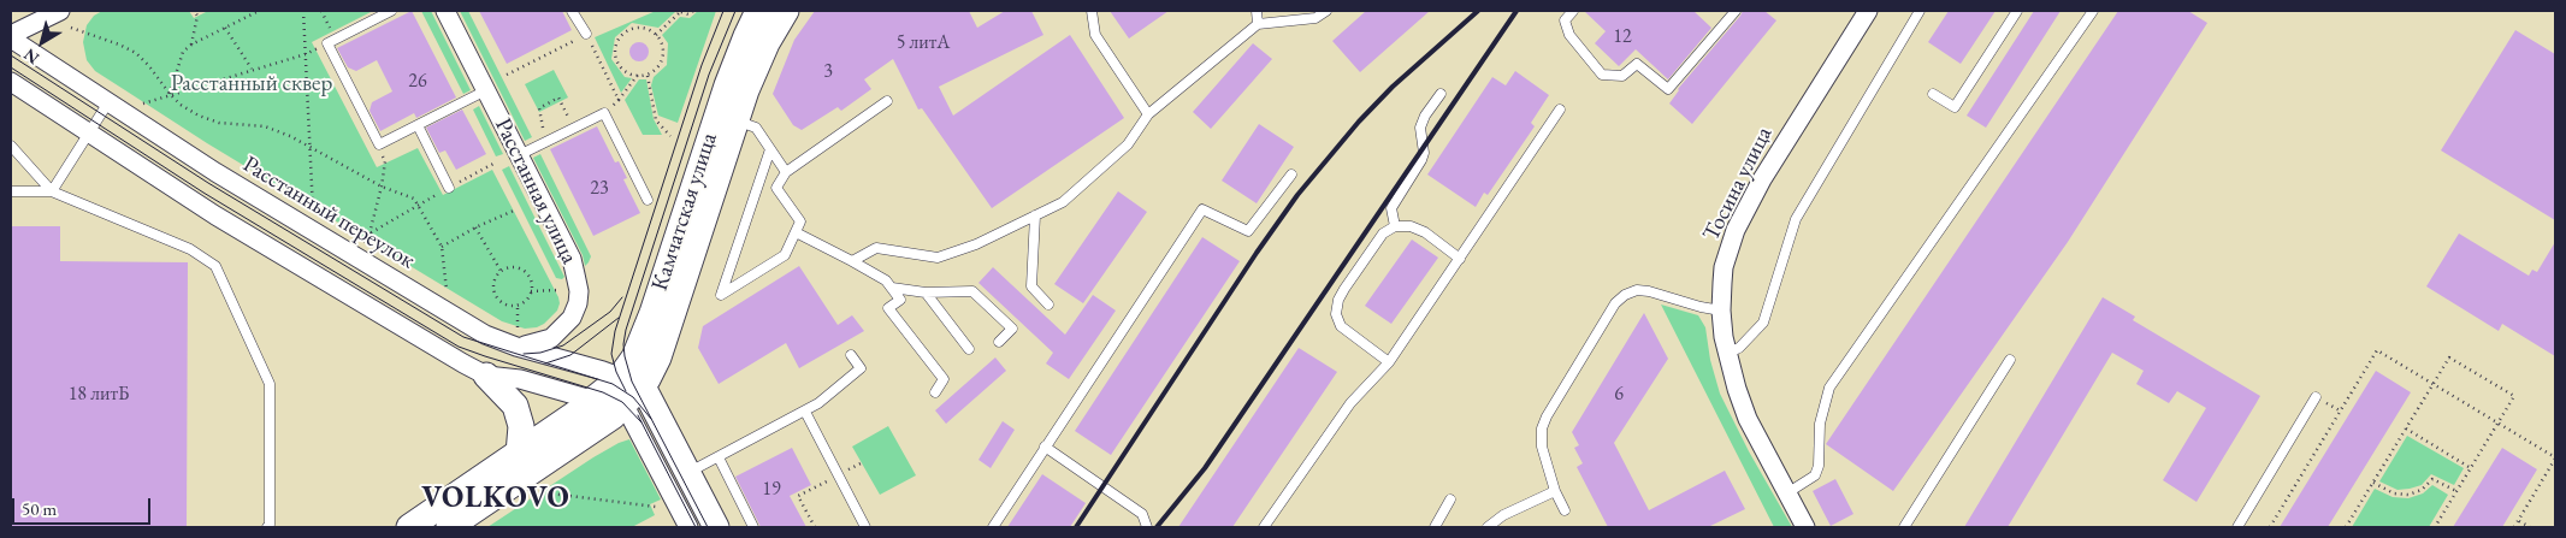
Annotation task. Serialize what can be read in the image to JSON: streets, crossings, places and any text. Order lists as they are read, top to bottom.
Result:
{
  "streets": {
    "main road": ["Камчатская улица"],
    "street": ["Тосина улица", "Расстанная улица", "Расстанный переулок"]
  },
  "crossings": [
    ["Расстанная улица", "Расстанный переулок"],
    ["Камчатская улица", "Расстанный переулок"]
  ],
  "districts": ["VOLKOVO"],
  "parks": ["Расстанный сквер"],
  "house_numbers": [
    "12",
    "5 литА",
    "3",
    "26",
    "23",
    "18 литБ",
    "6",
    "19"
  ],
  "scale_bar": "50 m",
  "north": "bottom left"
}
